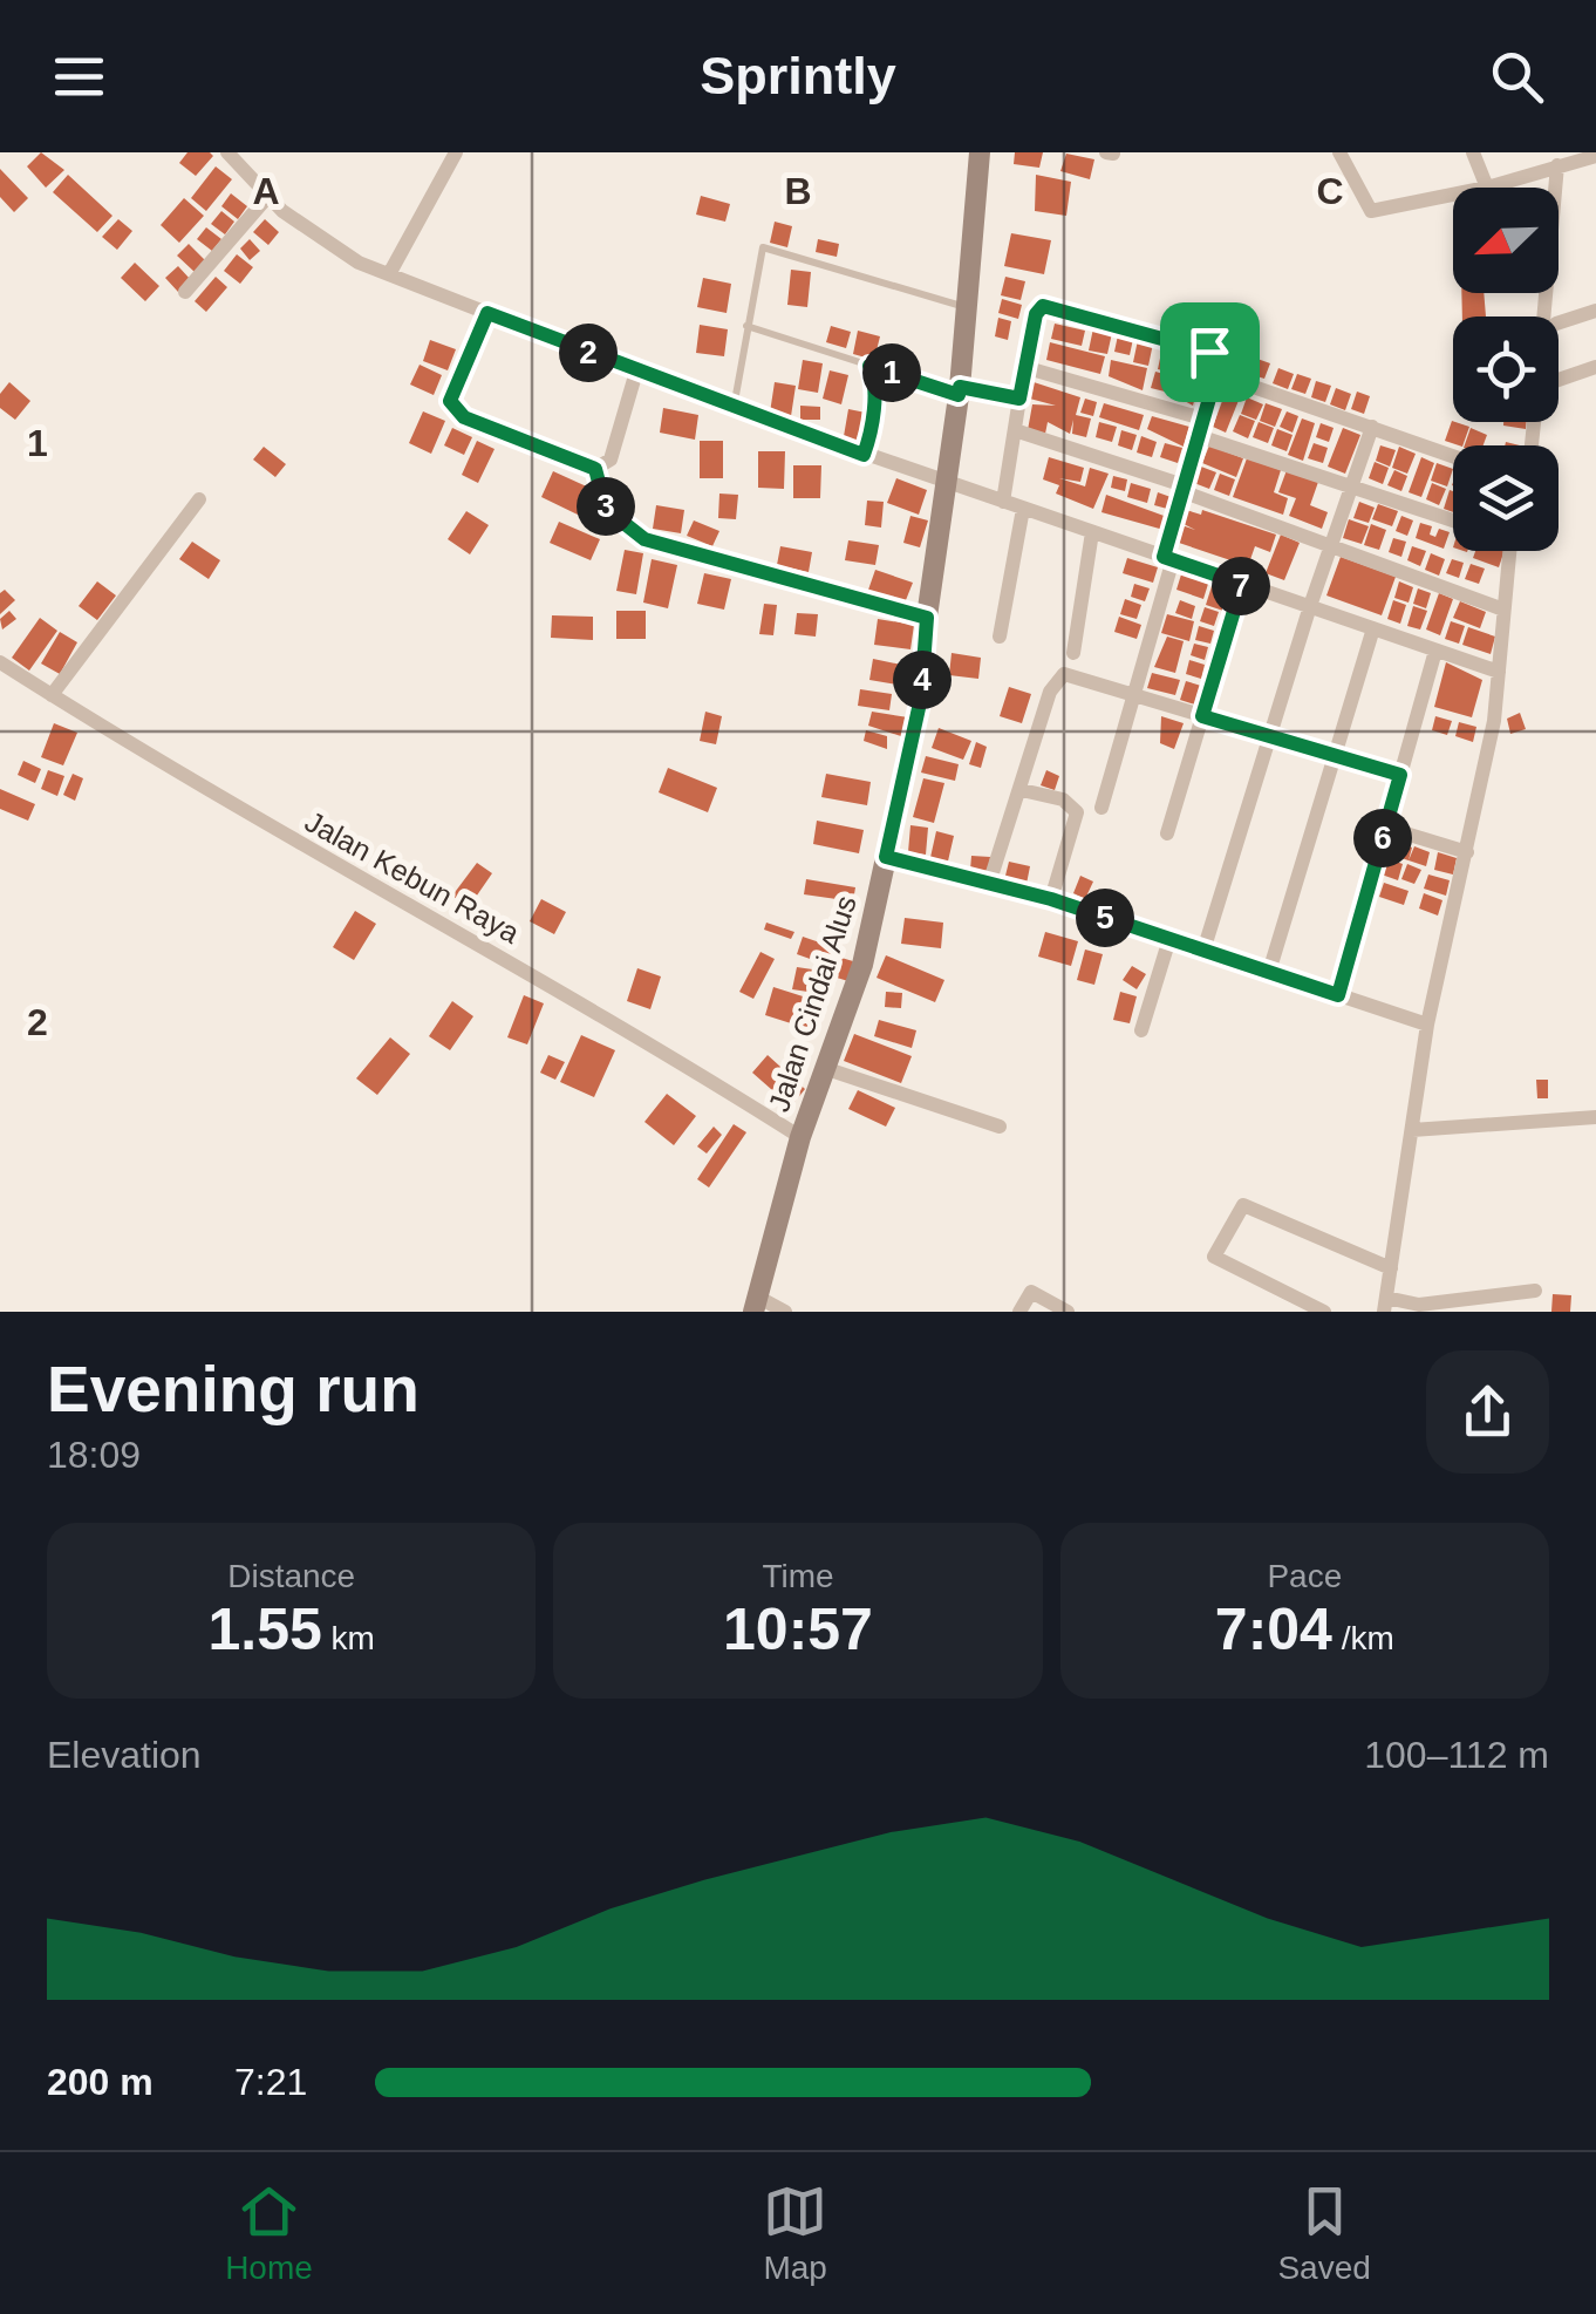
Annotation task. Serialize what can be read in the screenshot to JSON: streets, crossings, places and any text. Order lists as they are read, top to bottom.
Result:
{
  "streets": {
    "street": ["Jalan Kebun Raya", "Jalan Cindai Alus"]
  },
  "crossings": [
    ["Jalan Kebun Raya", "Jalan Cindai Alus"]
  ],
  "north": "bottom left",
  "page": {
    "header": "Sprintly",
    "pins": [
      "2",
      "1",
      "3",
      "7",
      "4",
      "6",
      "5"
    ],
    "heading": ["Evening run", "18:09"],
    "stats": [
      ["Distance", "1.55 km"],
      ["Time", "10:57"],
      ["Pace", "7:04 /km"]
    ],
    "chart": ["Elevation", "100–112 m"],
    "list": [
      {
        "name": "200 m",
        "note": "7:21"
      }
    ],
    "tabs": ["Home", "Map", "Saved"]
  },
  "grid": {
    "columns": ["A", "B", "C"],
    "rows": ["1", "2"]
  }
}
